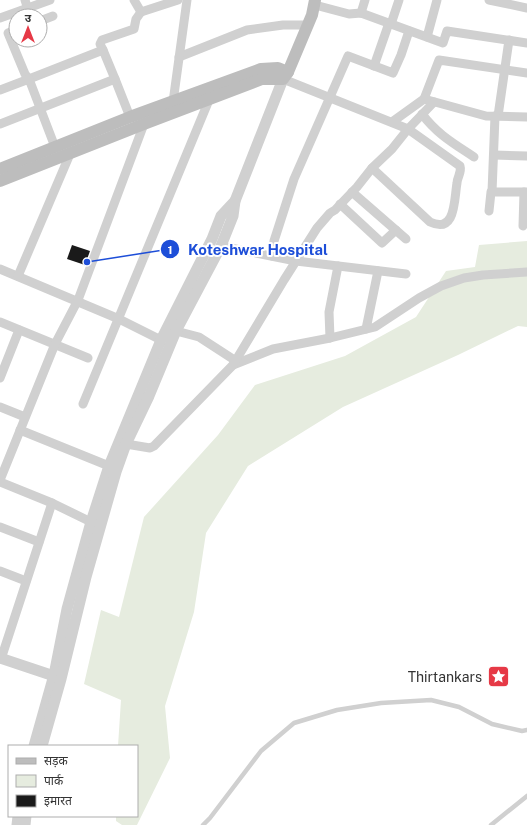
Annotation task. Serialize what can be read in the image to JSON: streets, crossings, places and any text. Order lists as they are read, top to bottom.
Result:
{
  "places": {
    "other": ["Koteshwar Hospital"],
    "place": ["Thirtankars"]
  },
  "legend": ["सड़क", "पार्क", "इमारत"],
  "north": "top"
}
